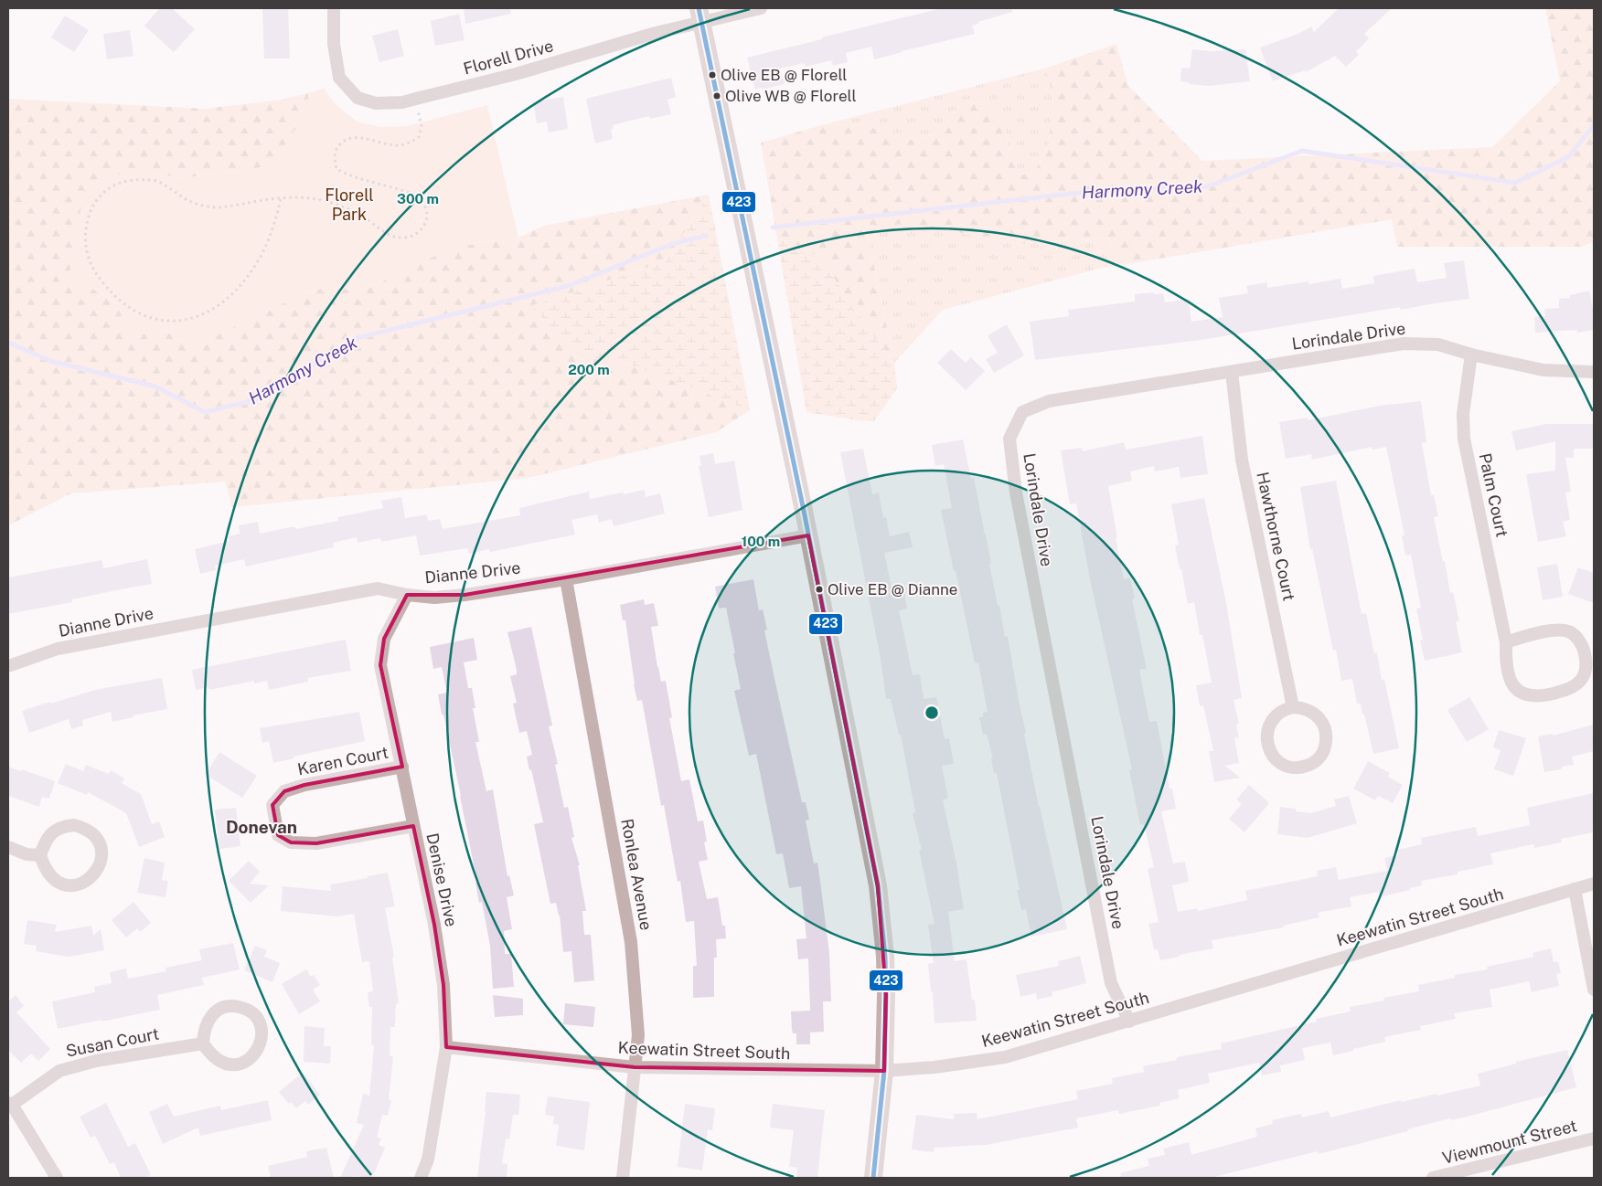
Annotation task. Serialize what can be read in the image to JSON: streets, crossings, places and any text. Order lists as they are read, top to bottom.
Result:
{
  "streets": {
    "street": [
      "Florell Drive",
      "Lorindale Drive",
      "Palm Court",
      "Hawthorne Court",
      "Dianne Drive",
      "Karen Court",
      "Ronlea Avenue",
      "Denise Drive",
      "Keewatin Street South",
      "Susan Court",
      "Viewmount Street"
    ]
  },
  "crossings": [
    ["Lorindale Drive", "Palm Court"],
    ["Lorindale Drive", "Hawthorne Court"],
    ["Lorindale Drive", "Keewatin Street South"],
    ["Dianne Drive", "Ronlea Avenue"],
    ["Dianne Drive", "Denise Drive"],
    ["Karen Court", "Denise Drive"],
    ["Ronlea Avenue", "Keewatin Street South"],
    ["Denise Drive", "Keewatin Street South"]
  ],
  "districts": ["Donevan"],
  "water": ["Harmony Creek"],
  "parks": ["Florell Park"],
  "places": ["Olive EB @ Florell", "Olive WB @ Florell", "Olive EB @ Dianne"],
  "lines": ["transit line 423"],
  "rings": ["300 m", "200 m", "100 m"]
}
